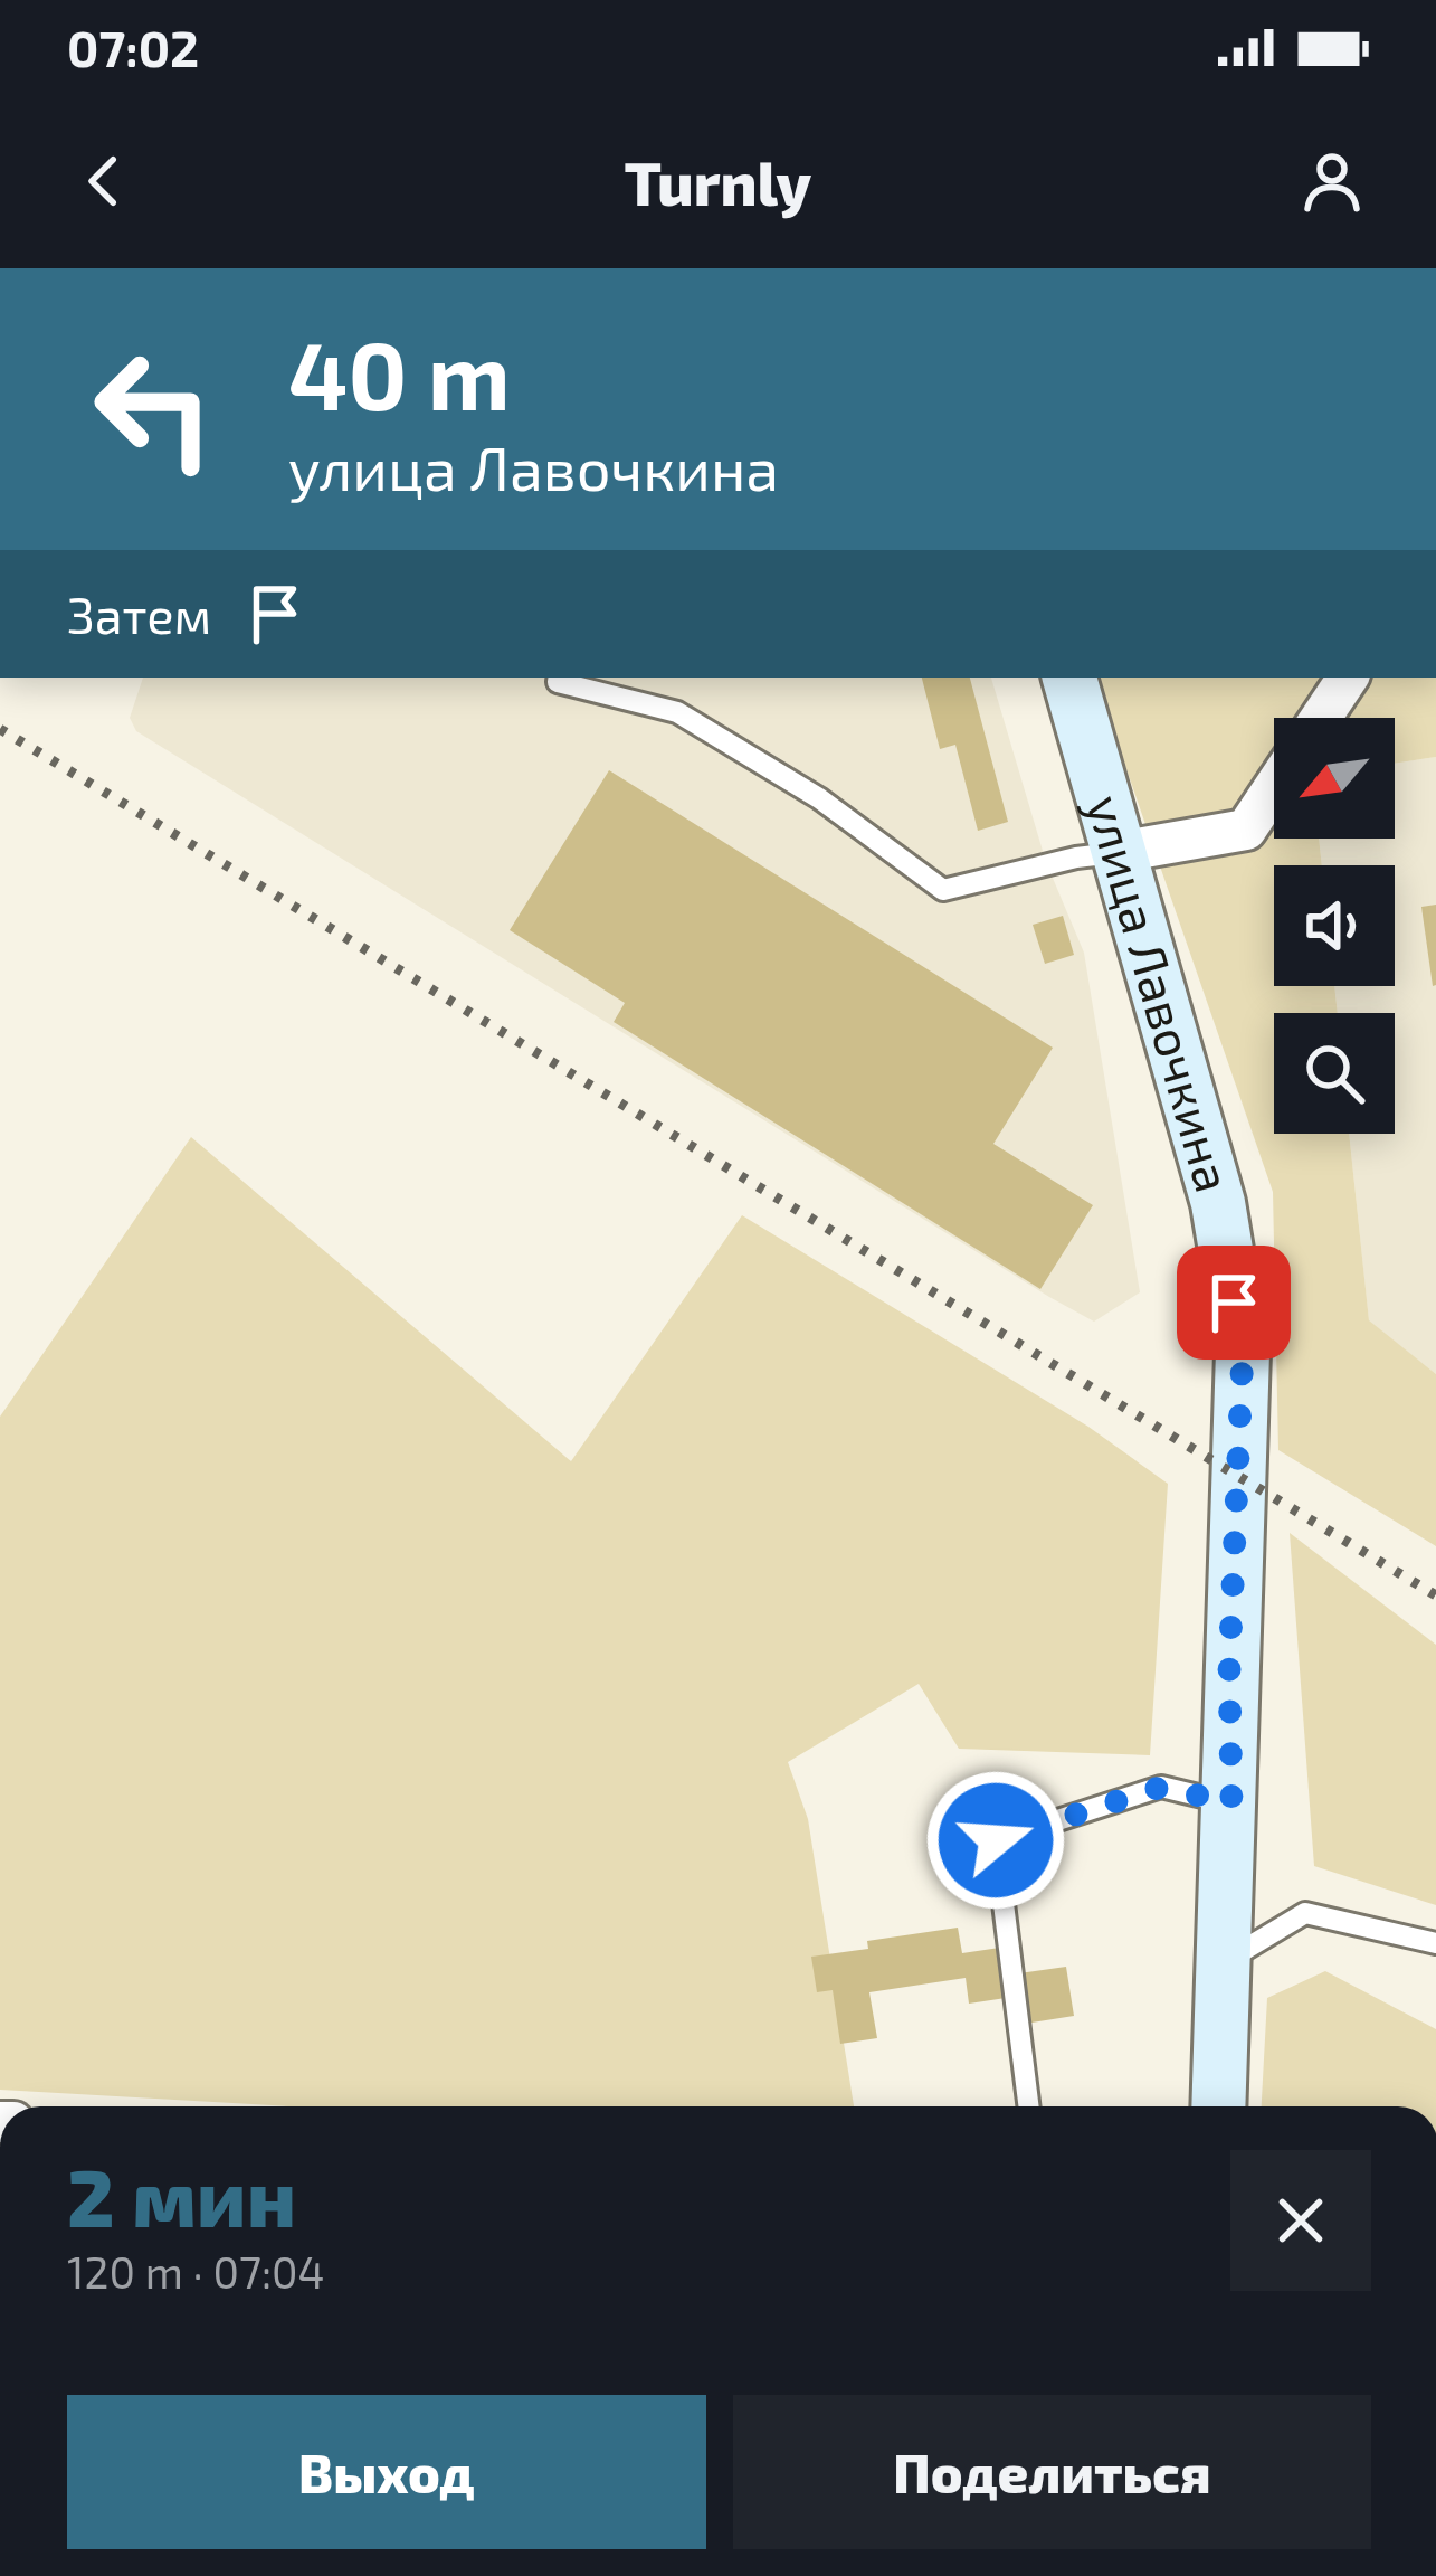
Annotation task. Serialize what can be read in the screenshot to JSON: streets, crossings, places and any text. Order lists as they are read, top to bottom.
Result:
{
  "streets": {
    "main road": ["улица Лавочкина"]
  },
  "north": "bottom left",
  "page": {
    "status": "07:02",
    "header": "Turnly",
    "turn": ["40 m", "улица Лавочкина"],
    "then": "Затем",
    "heading": ["2 мин", "120 m · 07:04"],
    "buttons": ["Выход", "Поделиться"]
  }
}
